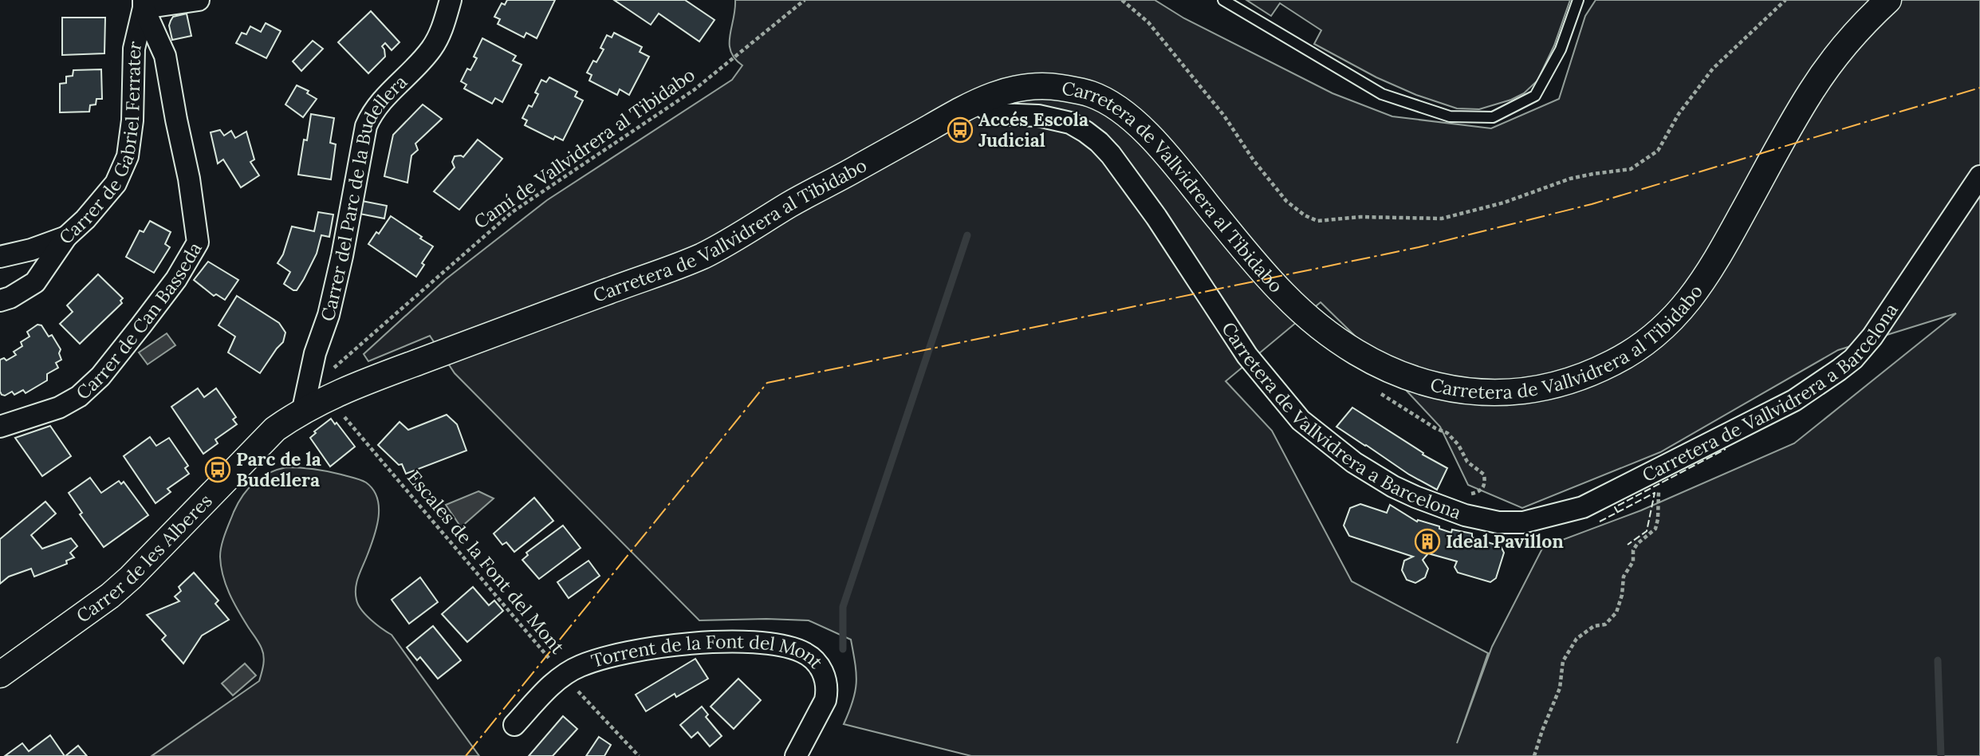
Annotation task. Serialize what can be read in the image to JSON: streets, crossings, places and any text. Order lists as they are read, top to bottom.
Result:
{
  "streets": {
    "street": [
      "Carrer de Gabriel Ferrater",
      "Carretera de Vallvidrera al Tibidabo",
      "Carrer del Parc de la Budellera",
      "Carrer de Can Basseda",
      "Carretera de Vallvidrera a Barcelona",
      "Carrer de les Alberes",
      "Torrent de la Font del Mont"
    ],
    "path": ["Camí de Vallvidrera al Tibidabo", "Escales de la Font del Mont"]
  },
  "crossings": [
    ["Carrer de Gabriel Ferrater", "Carrer de Can Basseda"],
    ["Camí de Vallvidrera al Tibidabo", "Carretera de Vallvidrera al Tibidabo"],
    ["Camí de Vallvidrera al Tibidabo", "Carrer del Parc de la Budellera"],
    ["Camí de Vallvidrera al Tibidabo", "Carrer de les Alberes"],
    ["Carretera de Vallvidrera al Tibidabo", "Carrer del Parc de la Budellera"],
    ["Carretera de Vallvidrera al Tibidabo", "Carretera de Vallvidrera a Barcelona"],
    ["Carretera de Vallvidrera al Tibidabo", "Carrer de les Alberes"],
    ["Carrer del Parc de la Budellera", "Carrer de les Alberes"],
    ["Escales de la Font del Mont", "Torrent de la Font del Mont"]
  ],
  "places": {
    "bus stop": ["Accés Escola Judicial", "Parc de la Budellera"],
    "building": ["Ideal Pavillon"]
  }
}
